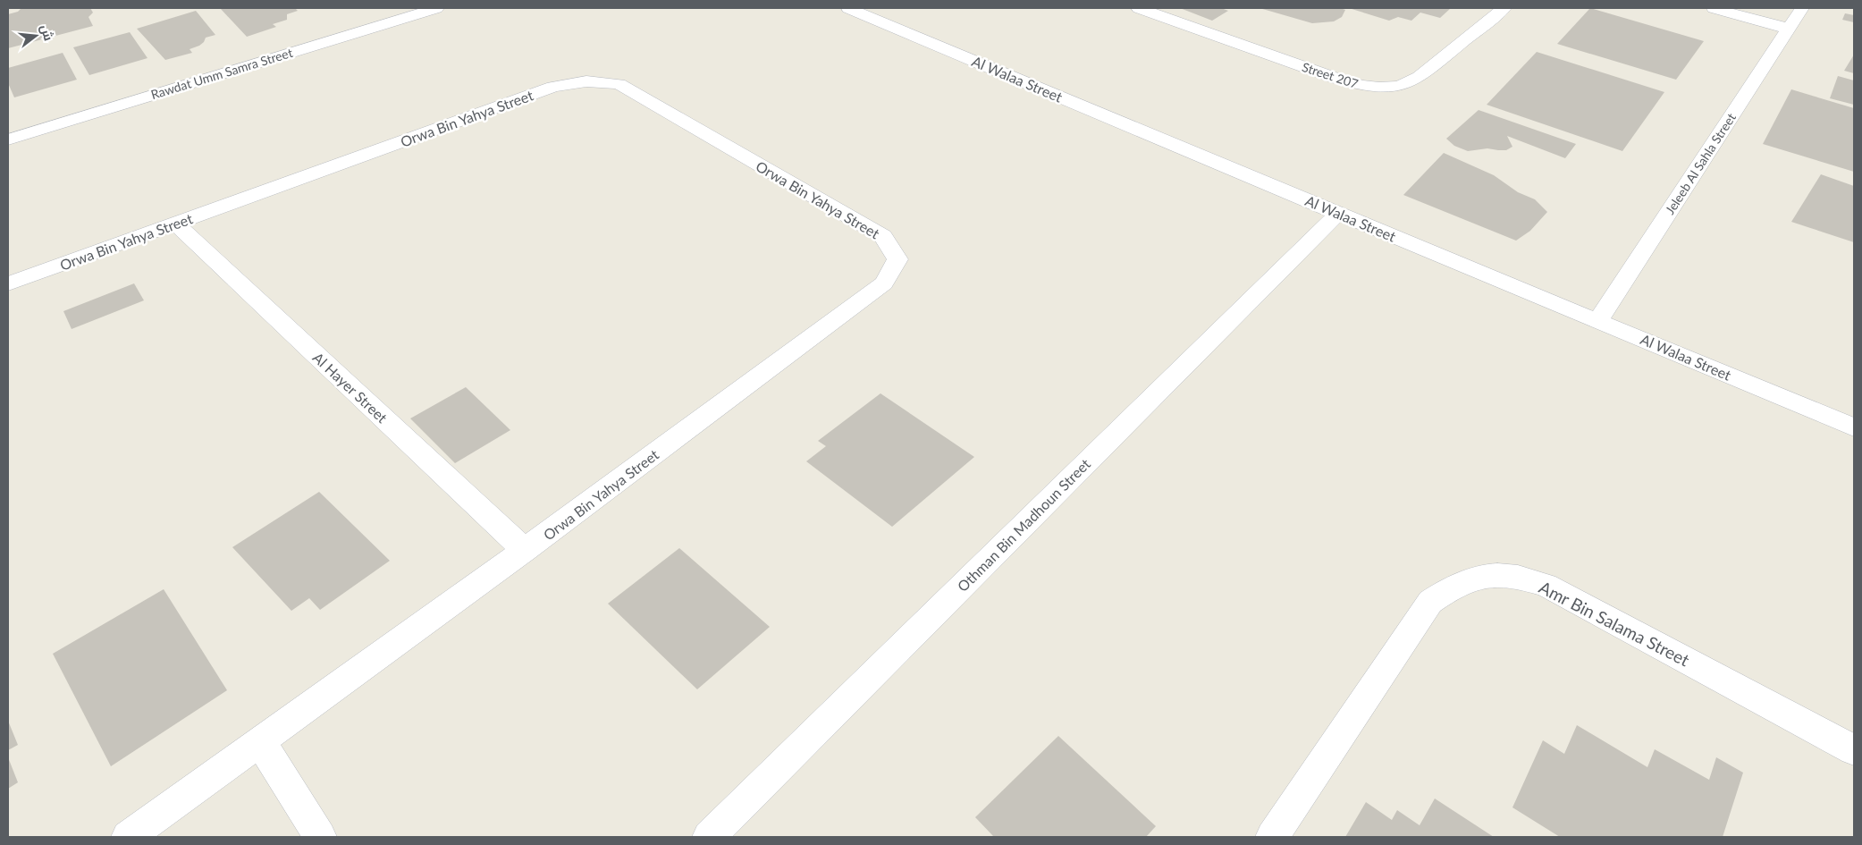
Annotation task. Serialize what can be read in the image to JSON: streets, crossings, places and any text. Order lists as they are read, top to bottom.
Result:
{
  "streets": {
    "street": [
      "Rawdat Umm Samra Street",
      "Street 207",
      "Al Walaa Street",
      "Orwa Bin Yahya Street",
      "Jeleeb Al Sahla Street",
      "Al Hayer Street",
      "Othman Bin Madhoun Street",
      "Amr Bin Salama Street"
    ]
  },
  "crossings": [
    ["Al Walaa Street", "Jeleeb Al Sahla Street"],
    ["Al Walaa Street", "Othman Bin Madhoun Street"],
    ["Orwa Bin Yahya Street", "Al Hayer Street"]
  ],
  "north": "right"
}
